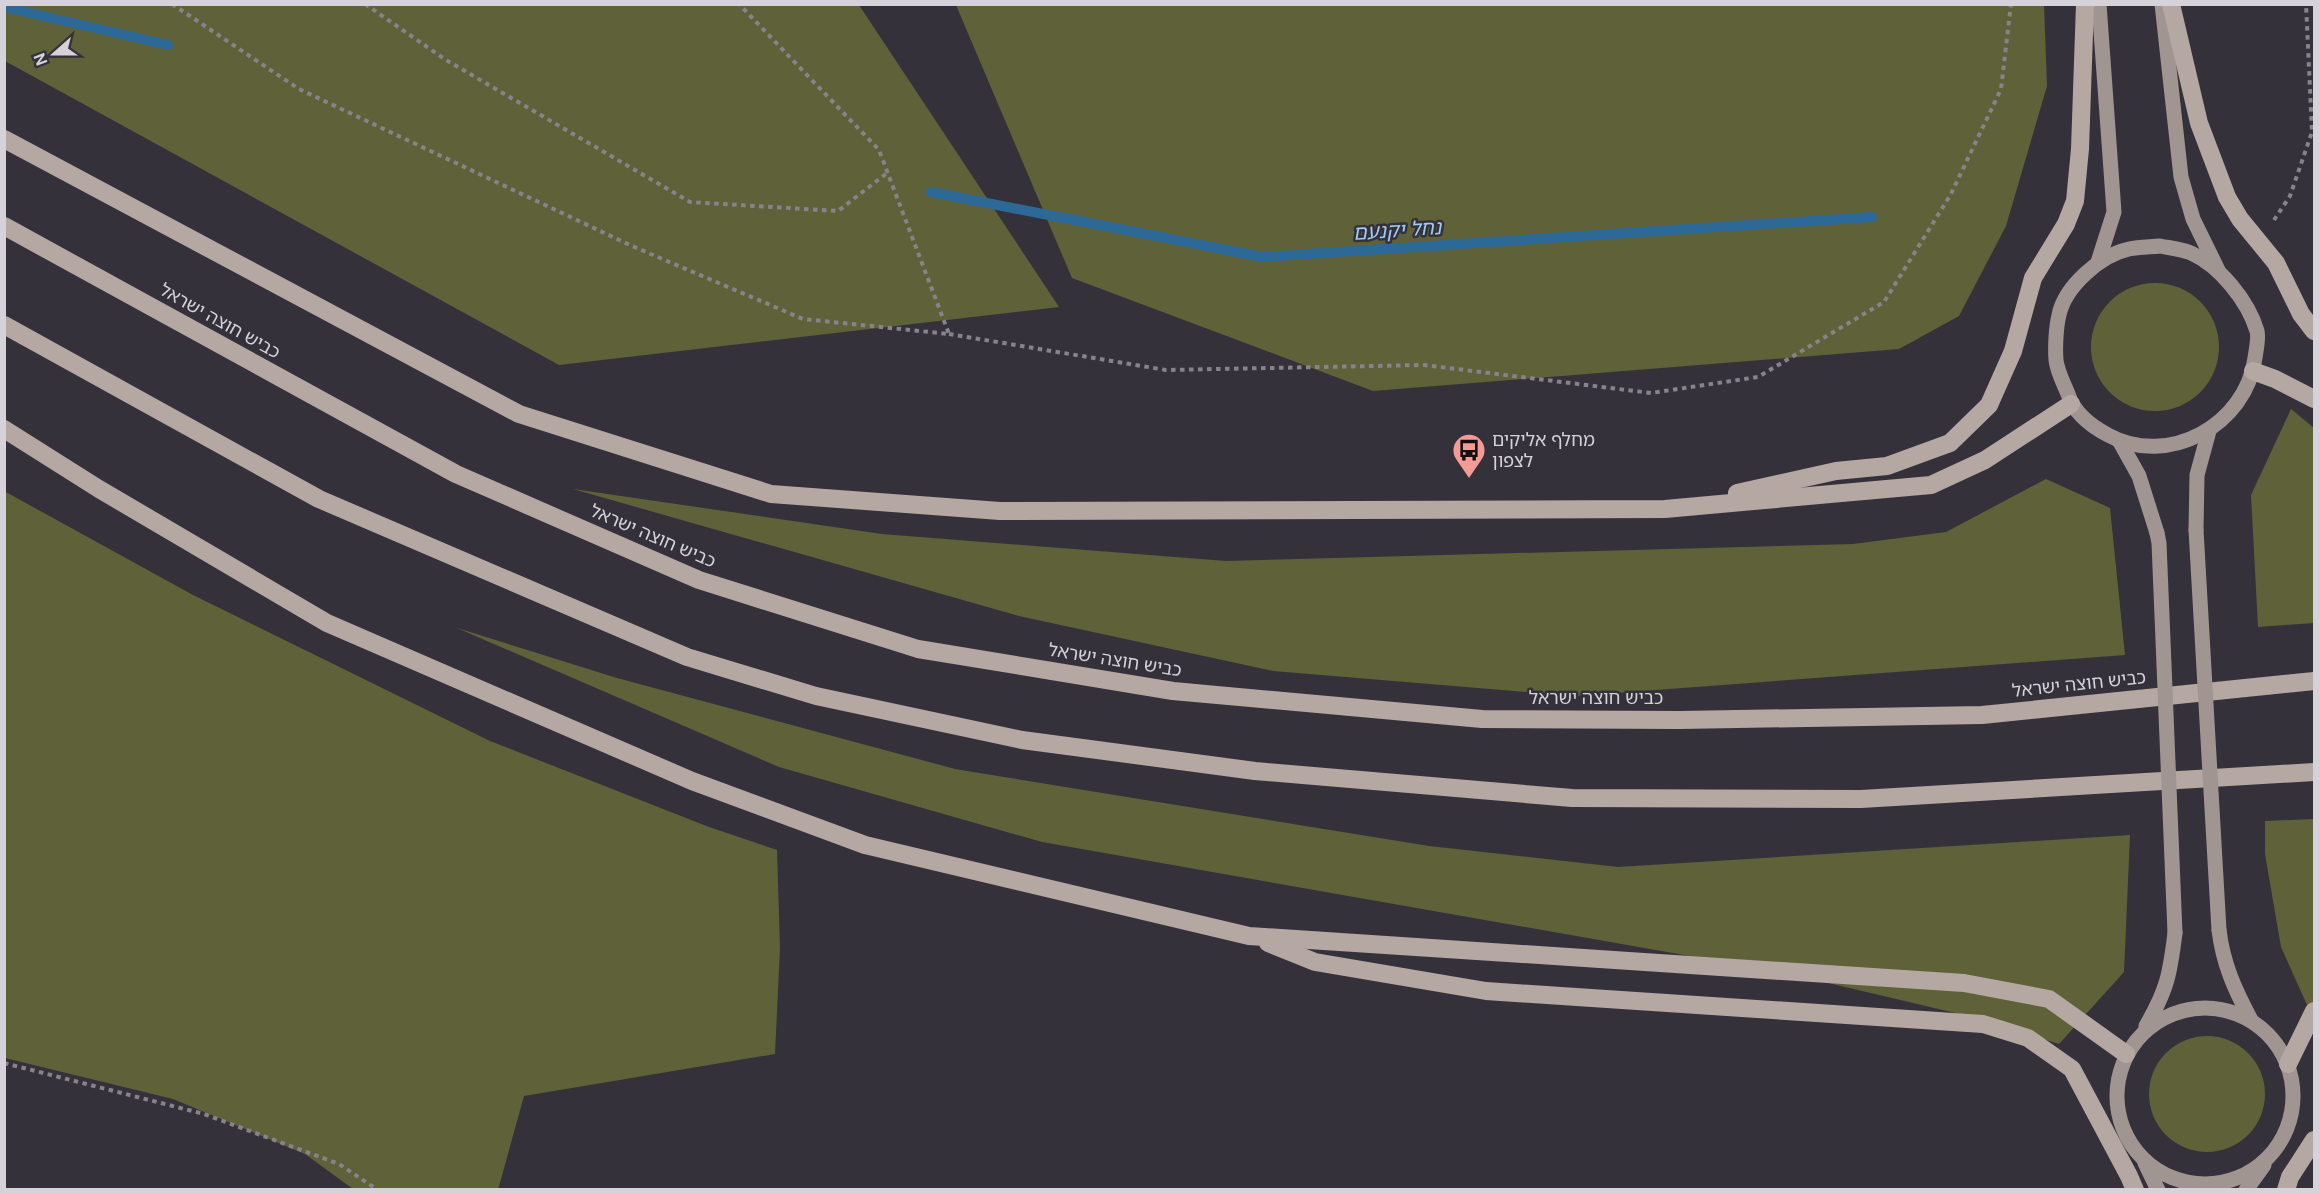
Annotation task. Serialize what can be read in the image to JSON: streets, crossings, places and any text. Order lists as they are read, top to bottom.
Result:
{
  "streets": {
    "highway": ["כביש חוצה ישראל"]
  },
  "water": ["נחל יקנעם"],
  "places": {
    "bus stop": ["מחלף אליקים לצפון"]
  },
  "north": "left"
}
